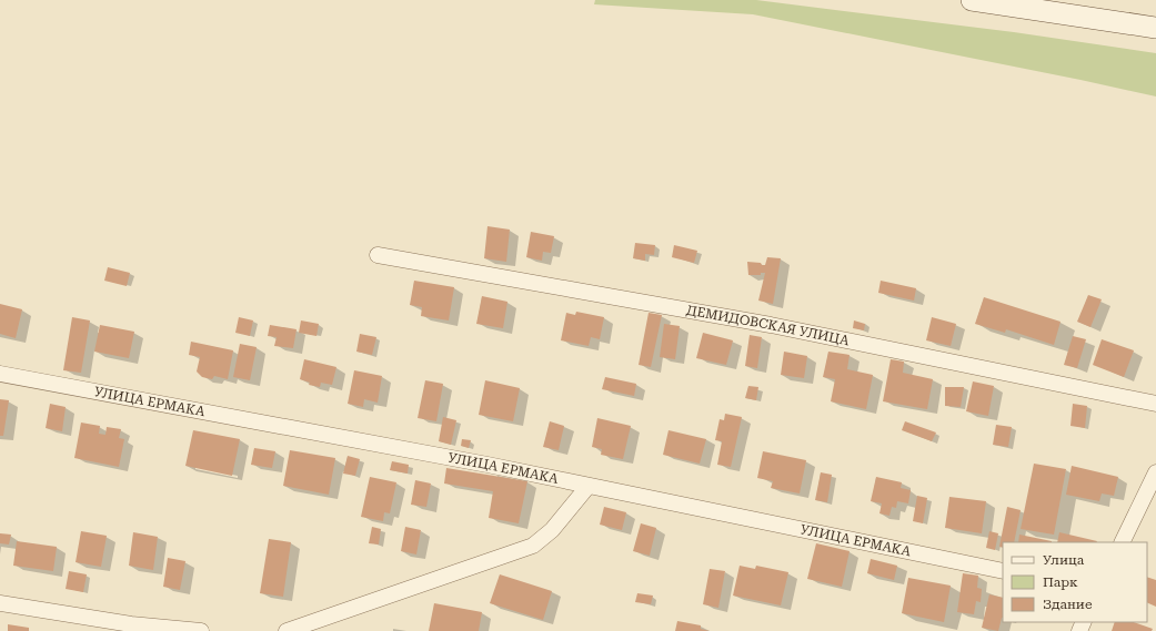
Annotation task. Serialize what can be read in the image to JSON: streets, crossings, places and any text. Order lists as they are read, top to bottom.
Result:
{
  "streets": {
    "street": ["ДЕМИДОВСКАЯ УЛИЦА", "УЛИЦА ЕРМАКА"]
  },
  "legend": ["Улица", "Парк", "Здание"]
}
